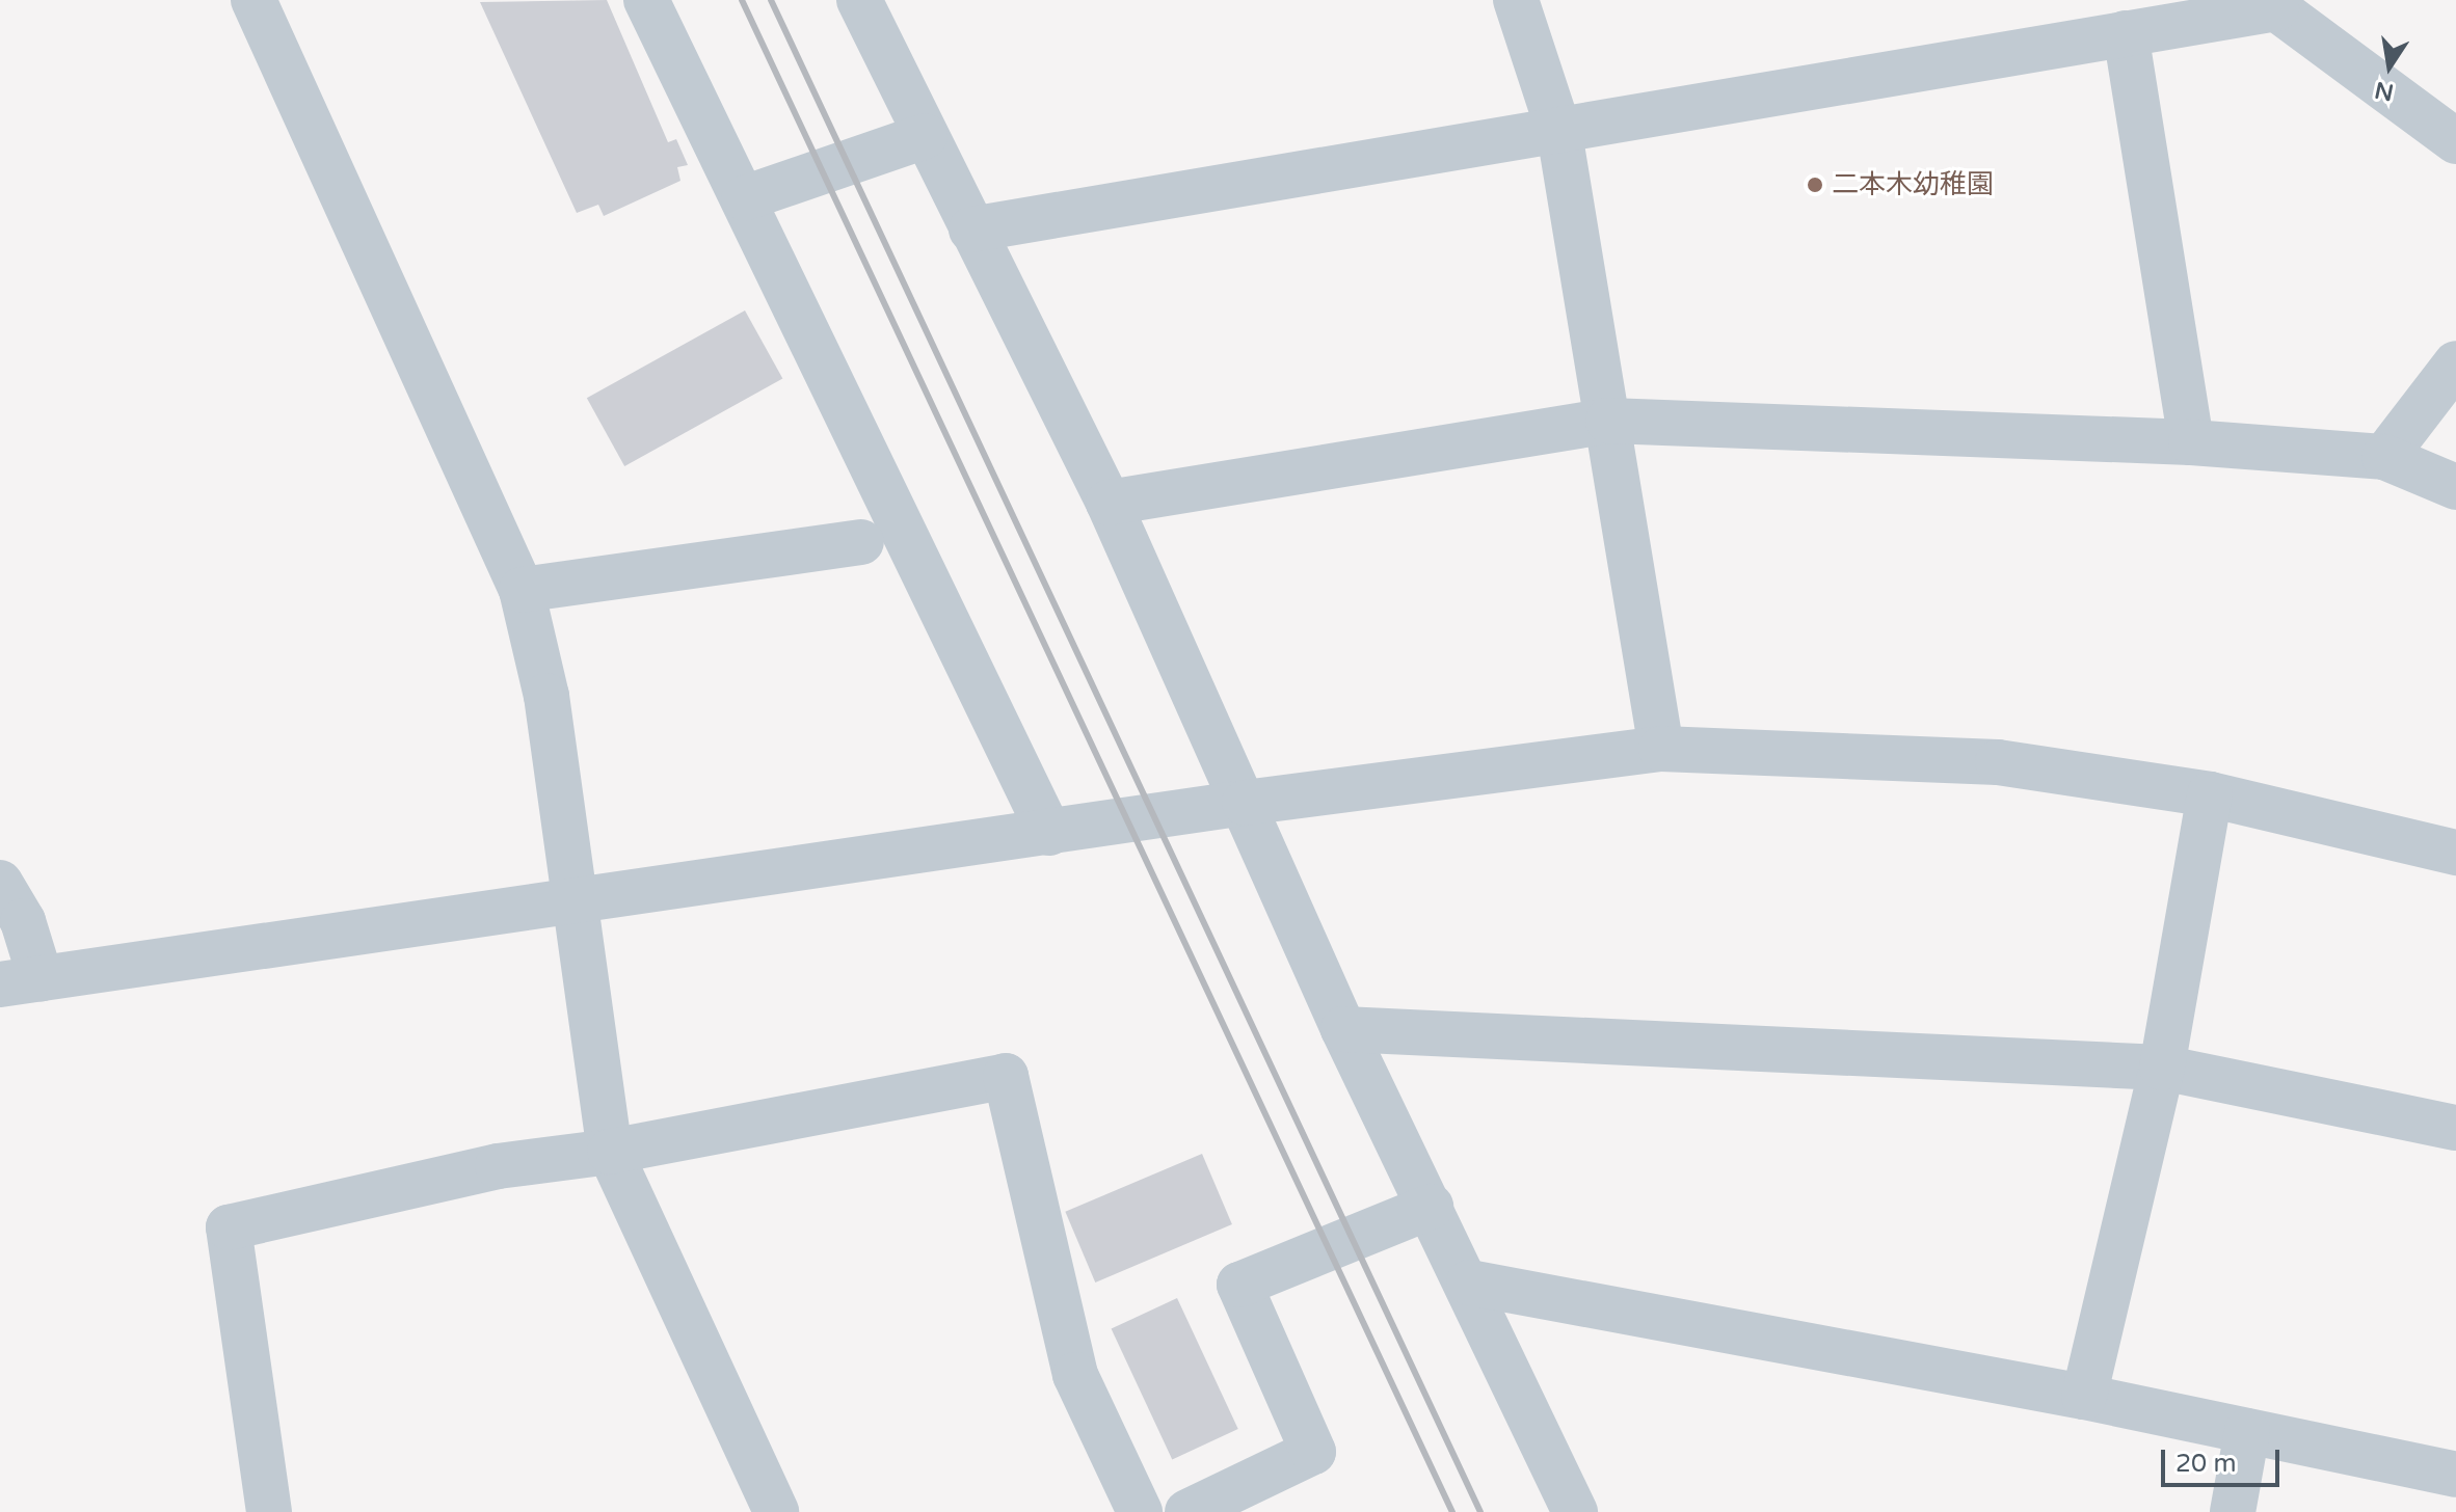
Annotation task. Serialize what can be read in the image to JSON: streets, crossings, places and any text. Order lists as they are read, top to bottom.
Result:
{
  "places": ["二本木幼稚園"],
  "scale_bar": "20 m",
  "north": "bottom"
}
